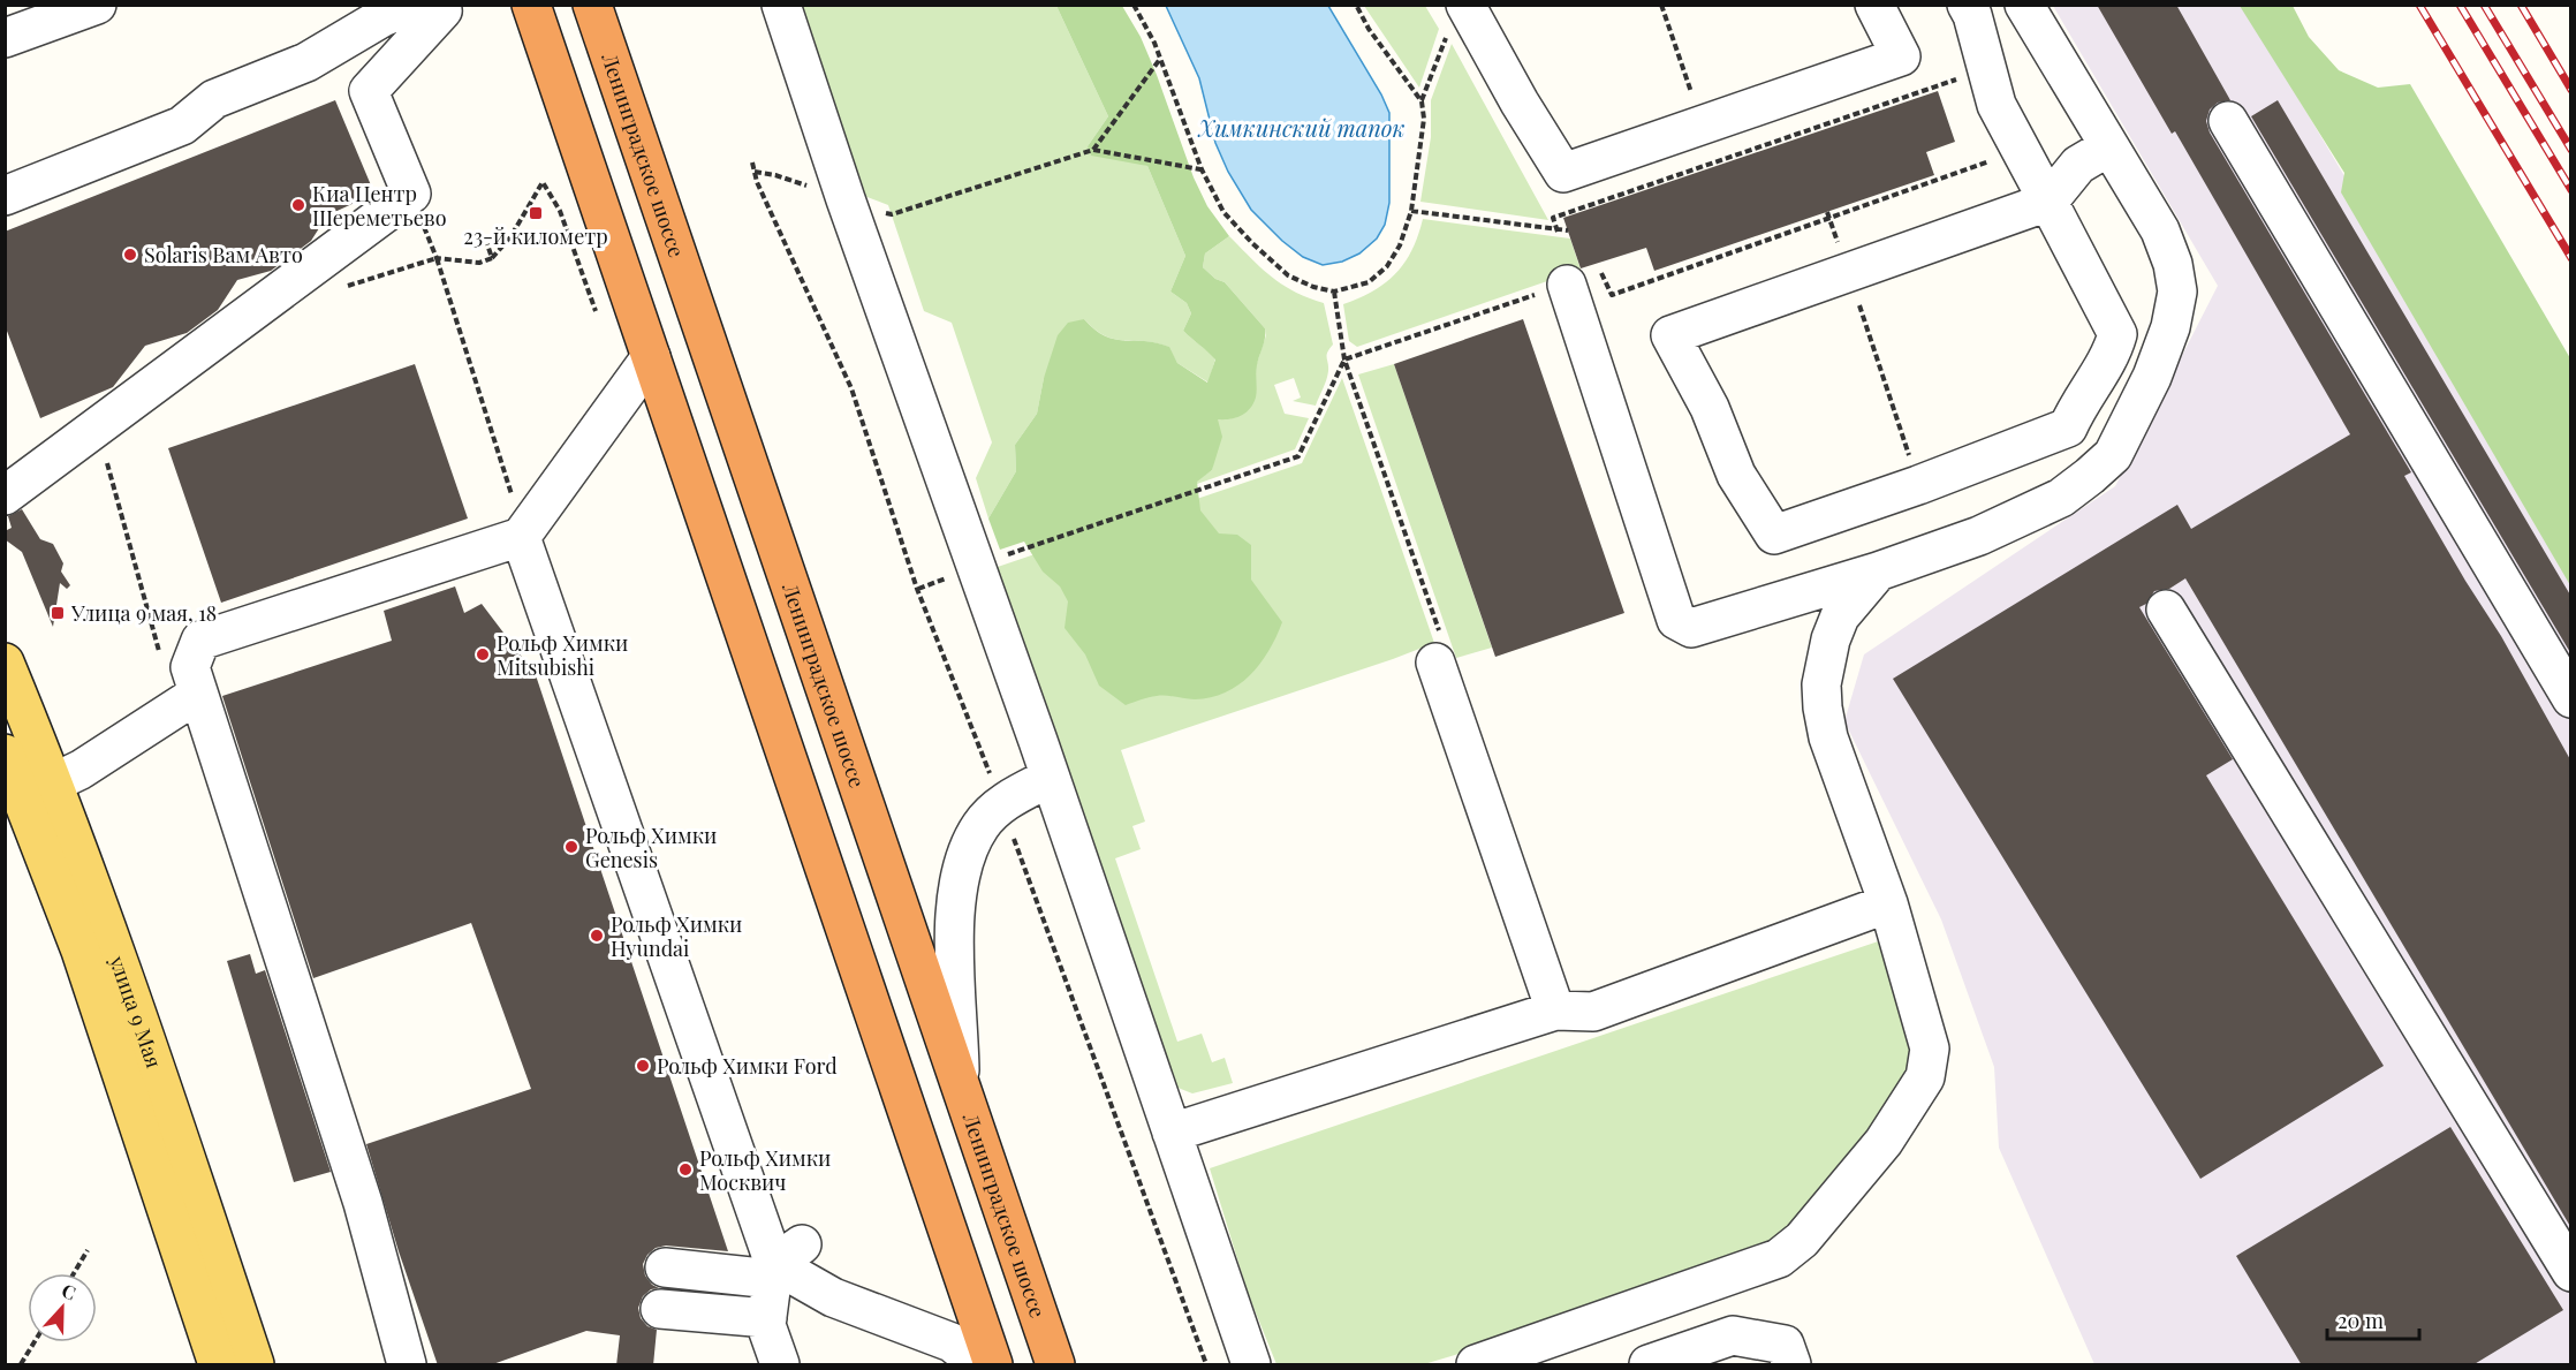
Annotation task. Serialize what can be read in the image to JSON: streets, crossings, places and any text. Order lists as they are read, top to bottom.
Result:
{
  "streets": {
    "highway": ["Ленинградское шоссе"],
    "main road": ["улица 9 Мая"]
  },
  "water": ["Химкинский тапок"],
  "places": {
    "other": [
      "Киа Центр Шереметьево",
      "Solaris Вам Авто",
      "Рольф Химки Mitsubishi",
      "Рольф Химки Genesis",
      "Рольф Химки Hyundai",
      "Рольф Химки Ford",
      "Рольф Химки Москвич"
    ],
    "transit": ["23-й километр", "Улица 9 мая, 18"]
  },
  "scale_bar": "20 m",
  "north": "top"
}
